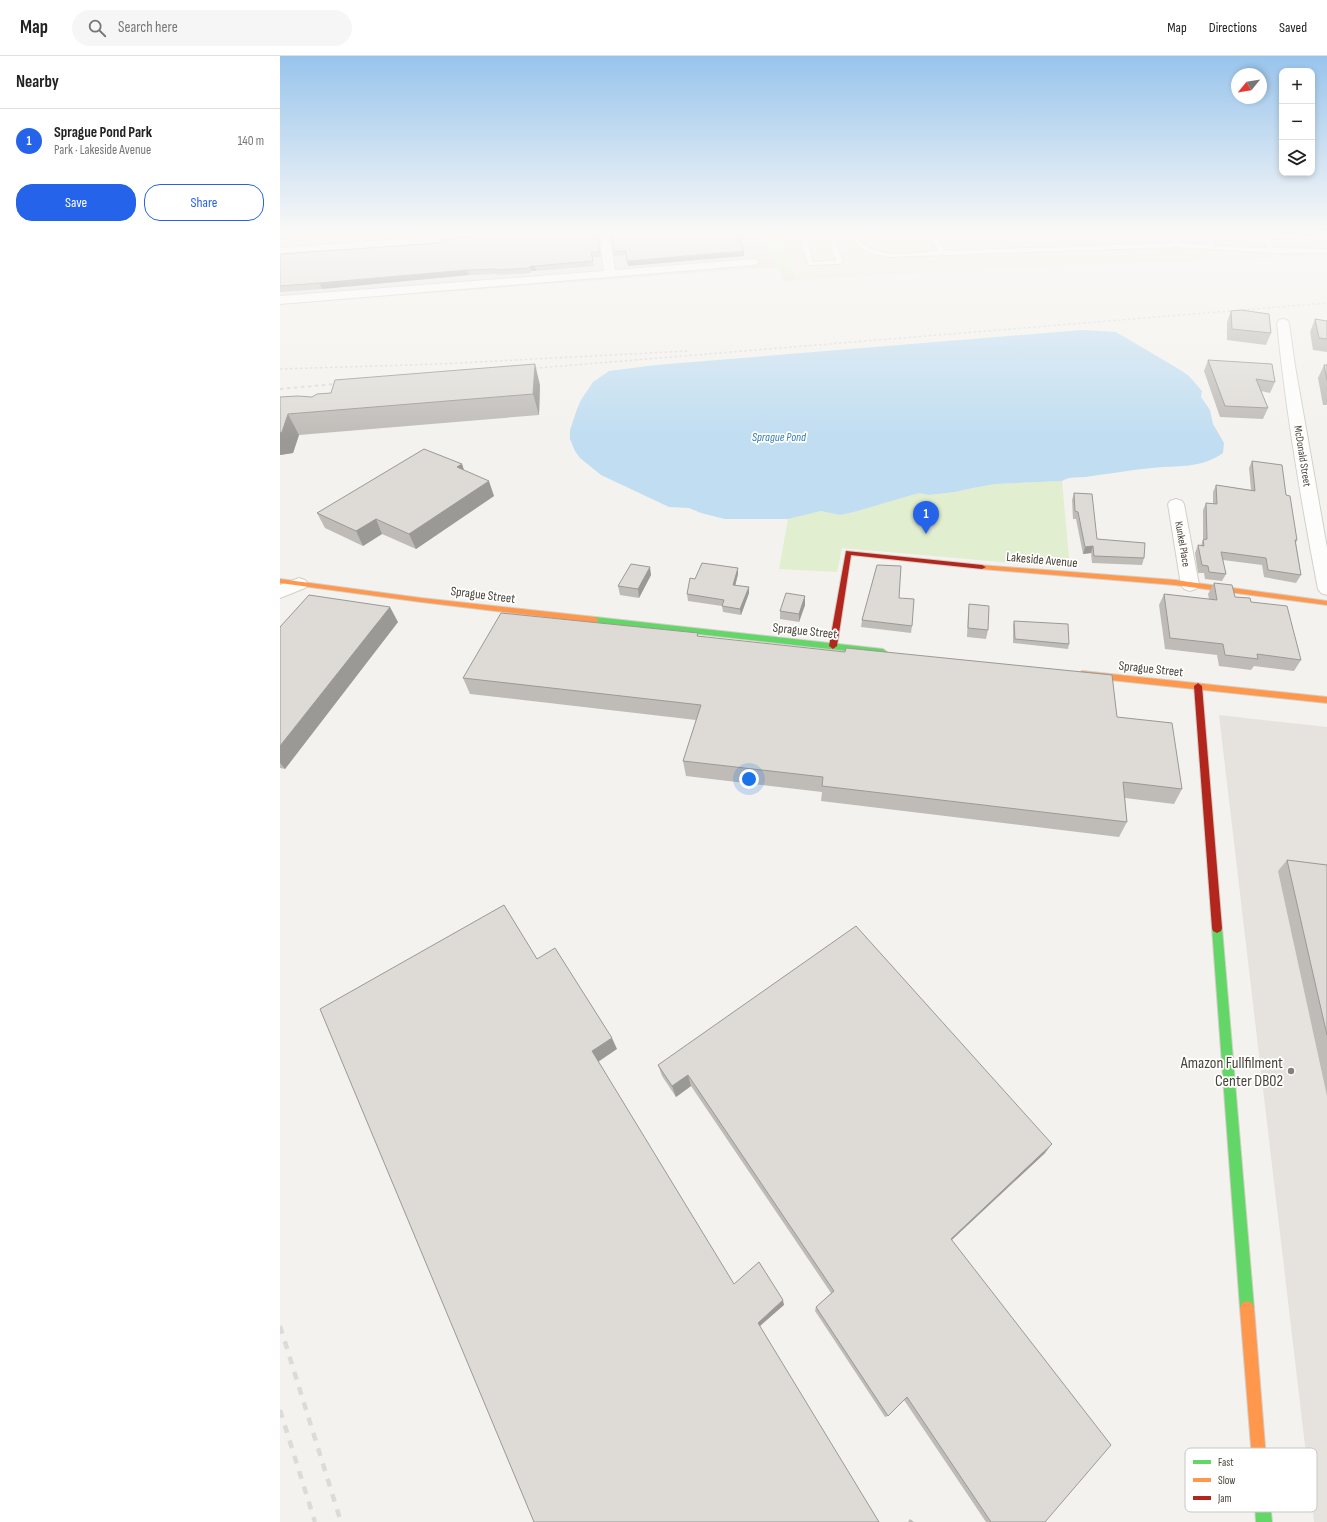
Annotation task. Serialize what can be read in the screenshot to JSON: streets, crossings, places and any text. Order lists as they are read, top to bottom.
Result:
{
  "streets": {
    "street": [
      "McDonald Street",
      "Kunkel Place",
      "Lakeside Avenue",
      "Sprague Street"
    ]
  },
  "crossings": [
    ["Kunkel Place", "Lakeside Avenue"],
    ["Lakeside Avenue", "Sprague Street"]
  ],
  "water": ["Sprague Pond"],
  "places": ["Amazon Fullfilment Center DB02"],
  "legend": ["Fast", "Slow", "Jam"],
  "north": "bottom left",
  "page": {
    "header": "Map",
    "search": "Search here",
    "nav": ["Map", "Directions", "Saved"],
    "heading": "Nearby",
    "map_buttons": ["+", "−"],
    "list": [
      {
        "mark": "1",
        "name": "Sprague Pond Park",
        "note": "Park · Lakeside Avenue",
        "value": "140 m"
      }
    ],
    "buttons": ["Save", "Share"],
    "pins": "1"
  }
}
